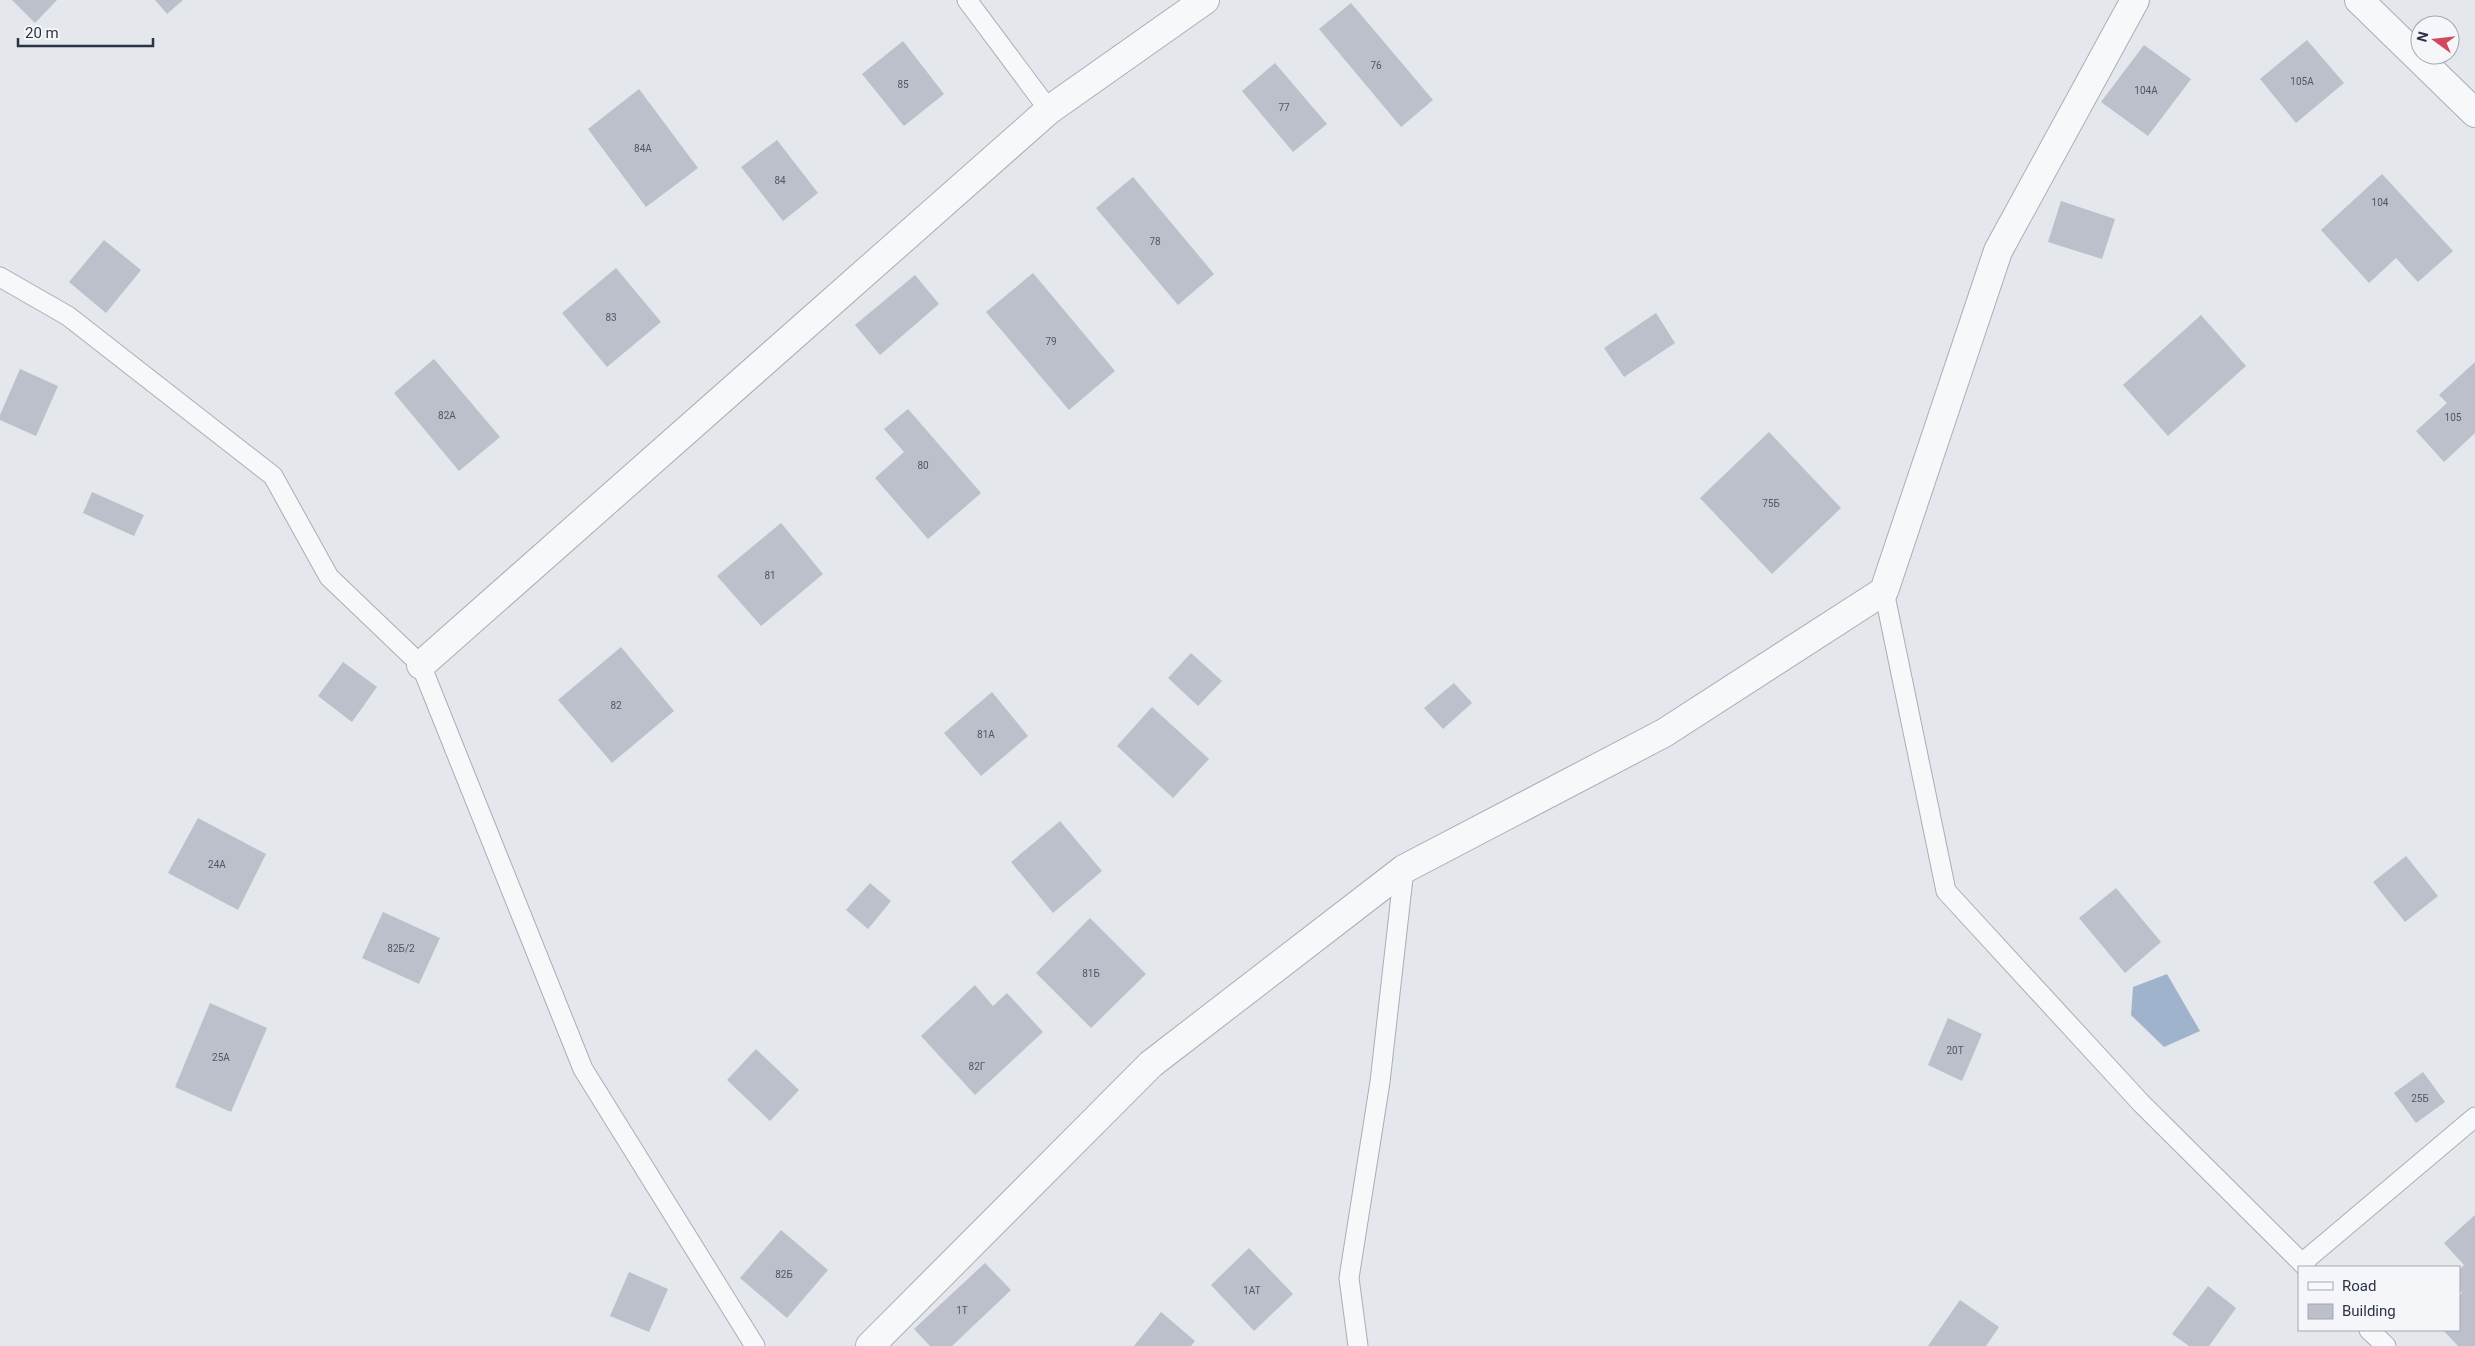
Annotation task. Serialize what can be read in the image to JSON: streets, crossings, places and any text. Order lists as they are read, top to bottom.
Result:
{
  "house_numbers": [
    "76",
    "105А",
    "85",
    "104А",
    "77",
    "84А",
    "84",
    "104",
    "78",
    "83",
    "79",
    "82А",
    "105",
    "80",
    "75Б",
    "81",
    "82",
    "81А",
    "24А",
    "82Б/2",
    "81Б",
    "20Т",
    "25А",
    "82Г",
    "25Б",
    "82Б",
    "1АТ",
    "1Т"
  ],
  "legend": ["Road", "Building"],
  "scale_bar": "20 m",
  "north": "left"
}
